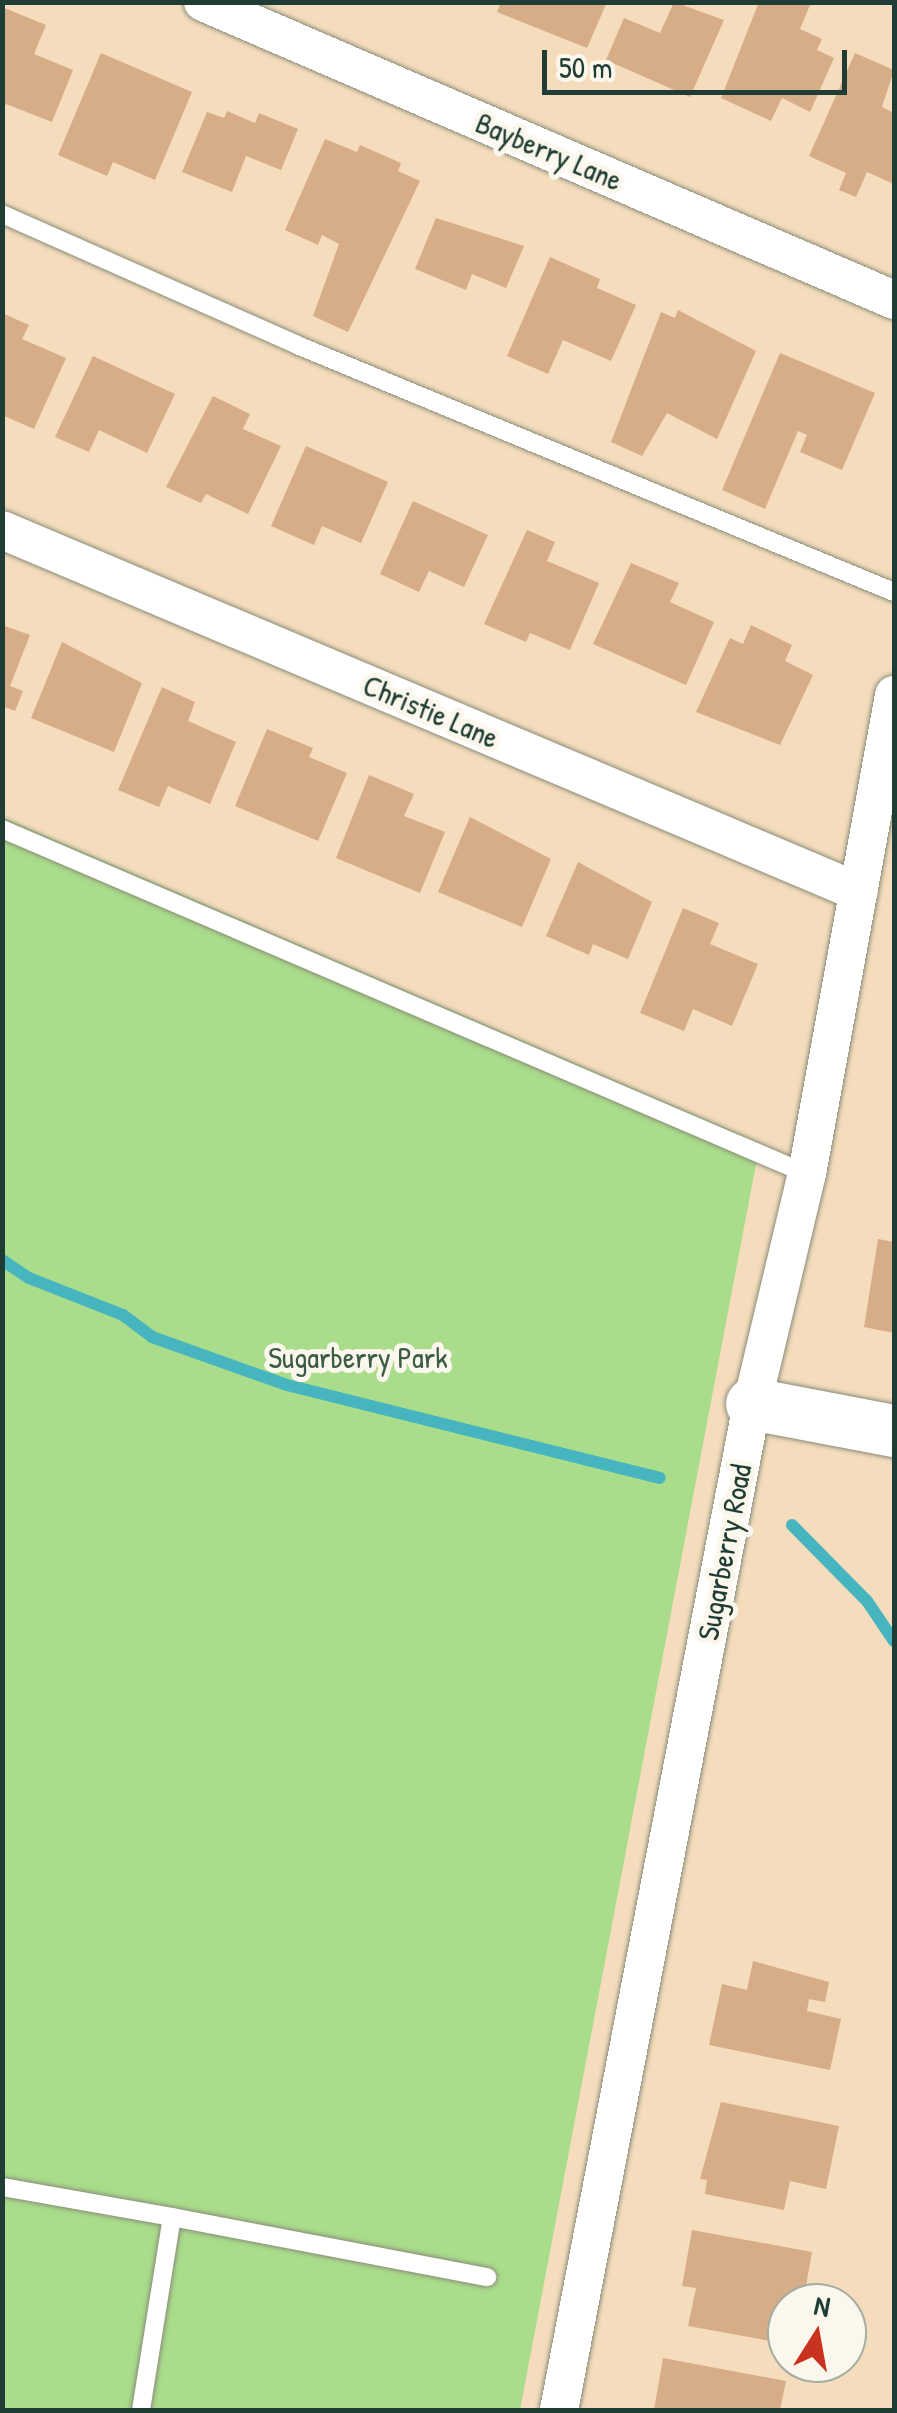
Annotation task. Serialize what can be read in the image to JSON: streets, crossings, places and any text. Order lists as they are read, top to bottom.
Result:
{
  "streets": {
    "street": ["Bayberry Lane", "Christie Lane", "Sugarberry Road"]
  },
  "crossings": [
    ["Christie Lane", "Sugarberry Road"]
  ],
  "parks": ["Sugarberry Park"],
  "scale_bar": "50 m",
  "north": "top"
}
